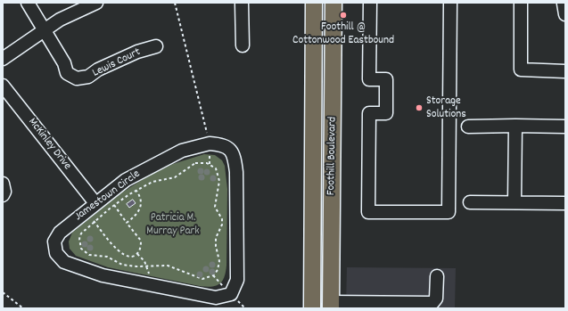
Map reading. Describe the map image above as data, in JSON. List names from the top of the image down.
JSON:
{
  "streets": {
    "main road": ["Foothill Boulevard"],
    "street": ["Lewis Court", "McKinley Drive", "Jamestown Circle"]
  },
  "crossings": [
    ["McKinley Drive", "Jamestown Circle"]
  ],
  "parks": ["Patricia M. Murray Park"],
  "places": ["Foothill @ Cottonwood Eastbound", "Storage Solutions"]
}
